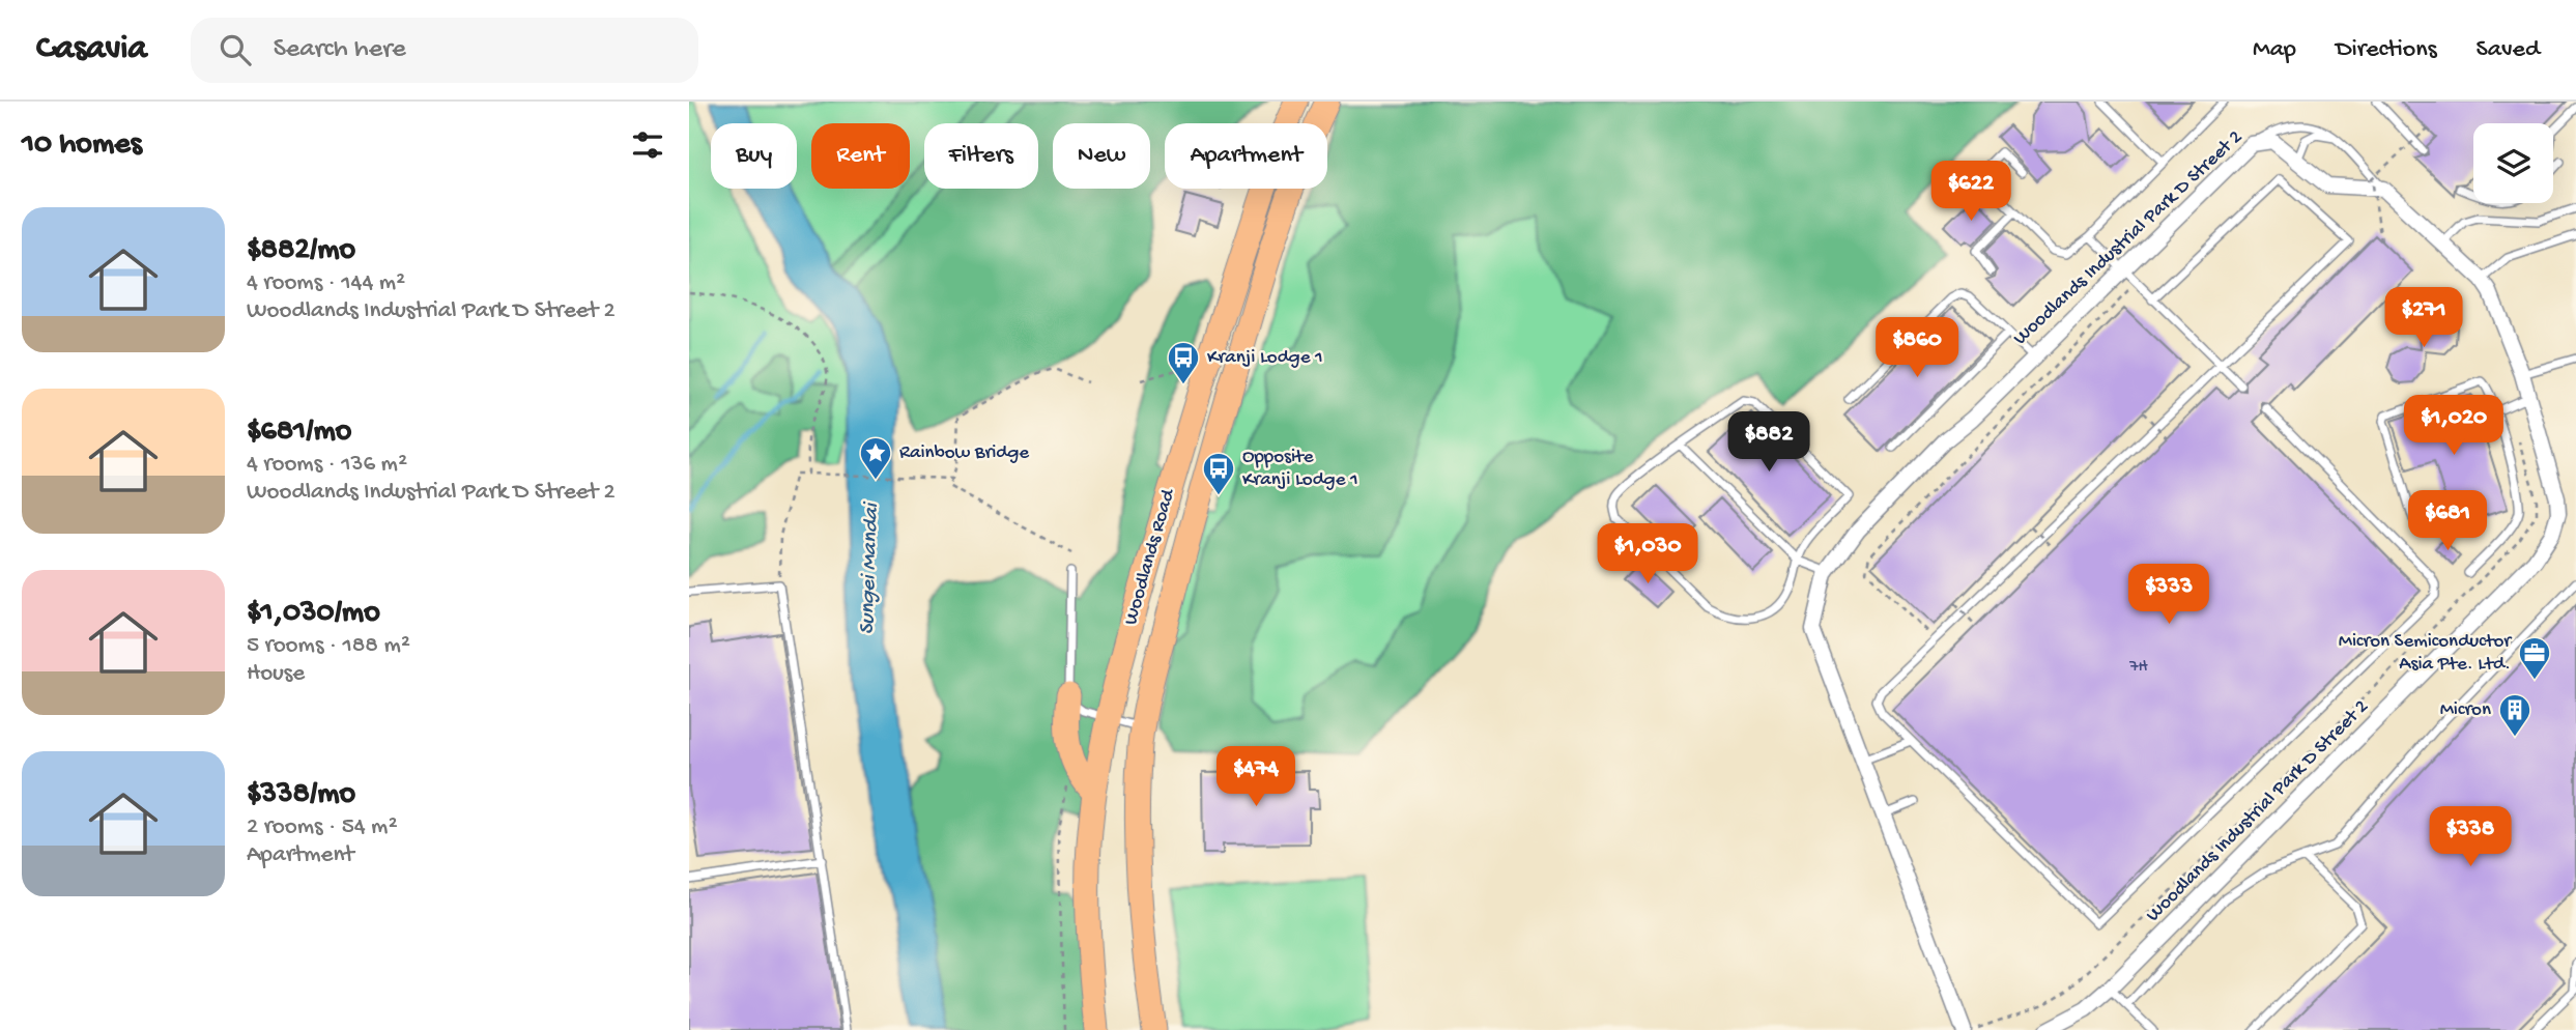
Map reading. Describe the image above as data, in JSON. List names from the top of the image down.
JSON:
{
  "streets": {
    "main road": ["Woodlands Road"],
    "street": ["Woodlands Industrial Park D Street 2"]
  },
  "water": ["Sungei Mandai"],
  "places": {
    "bus stop": ["Kranji Lodge 1", "Opposite Kranji Lodge 1"],
    "place": ["Rainbow Bridge"],
    "office": ["Micron Semiconductor Asia Pte. Ltd."],
    "building": ["Micron"]
  },
  "house_numbers": ["7H"],
  "page": {
    "header": "Casavia",
    "search": "Search here",
    "nav": ["Map", "Directions", "Saved"],
    "heading": "10 homes",
    "chip": [
      "Buy",
      "Rent",
      "Filters",
      "New",
      "Apartment"
    ],
    "price": [
      "$622",
      "$271",
      "$860",
      "$1,020",
      "$882",
      "$681",
      "$1,030",
      "$333",
      "$474",
      "$338"
    ],
    "list": [
      {
        "name": "$882/mo",
        "note": "4 rooms · 144 m² · Woodlands Industrial Park D Street 2"
      },
      {
        "name": "$681/mo",
        "note": "4 rooms · 136 m² · Woodlands Industrial Park D Street 2"
      },
      {
        "name": "$1,030/mo",
        "note": "5 rooms · 188 m² · House"
      },
      {
        "name": "$338/mo",
        "note": "2 rooms · 54 m² · Apartment"
      }
    ]
  }
}
